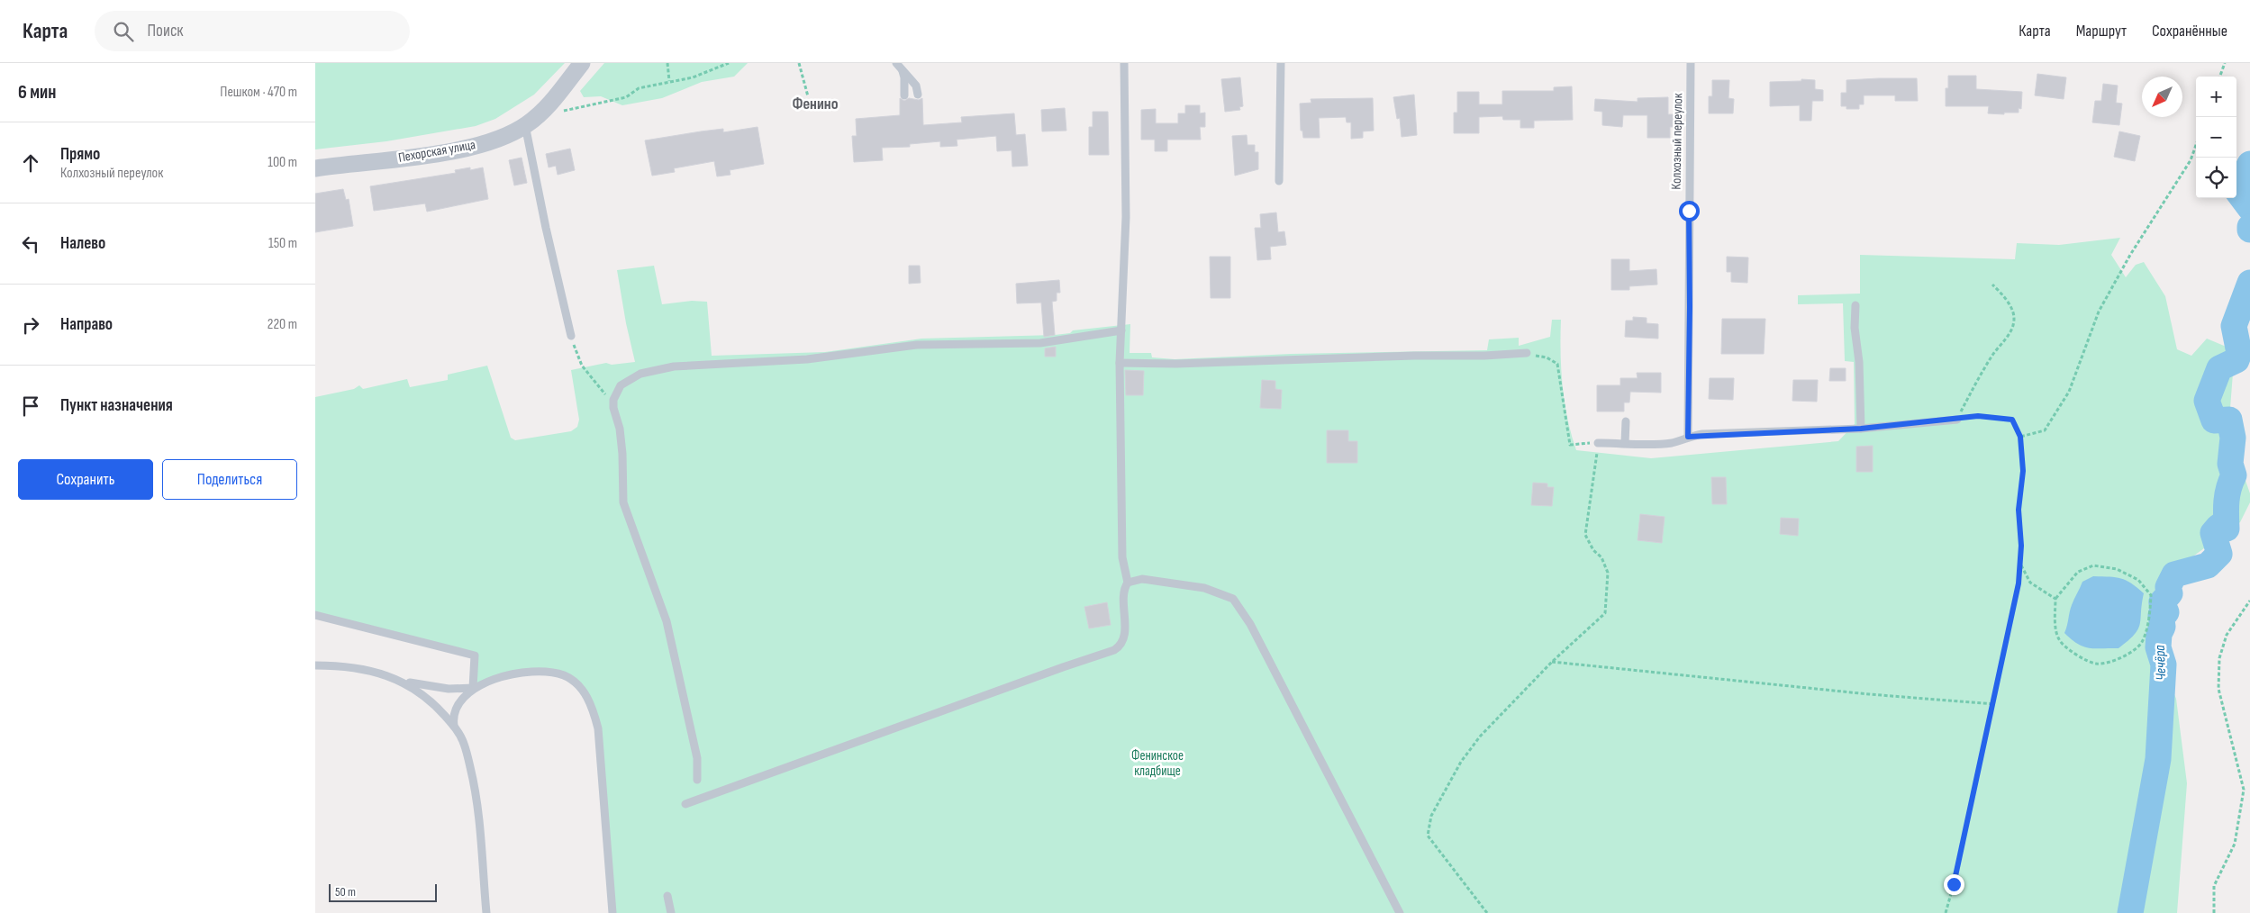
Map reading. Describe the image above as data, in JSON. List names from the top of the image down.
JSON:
{
  "streets": {
    "street": ["Пехорская улица"],
    "lane": ["Колхозный переулок"]
  },
  "districts": ["Фенино"],
  "water": ["Чечёра"],
  "parks": ["Фенинское кладбище"],
  "scale_bar": "50 m",
  "north": "bottom left",
  "page": {
    "header": "Карта",
    "search": "Поиск",
    "nav": ["Карта", "Маршрут", "Сохранённые"],
    "heading": ["6 мин", "Пешком · 470 m"],
    "map_buttons": ["+", "−"],
    "list": [
      ["Прямо", "Колхозный переулок", "100 m"],
      ["Налево", "150 m"],
      ["Направо", "220 m"],
      "Пункт назначения"
    ],
    "buttons": ["Сохранить", "Поделиться"],
    "scale": "50 m"
  }
}
